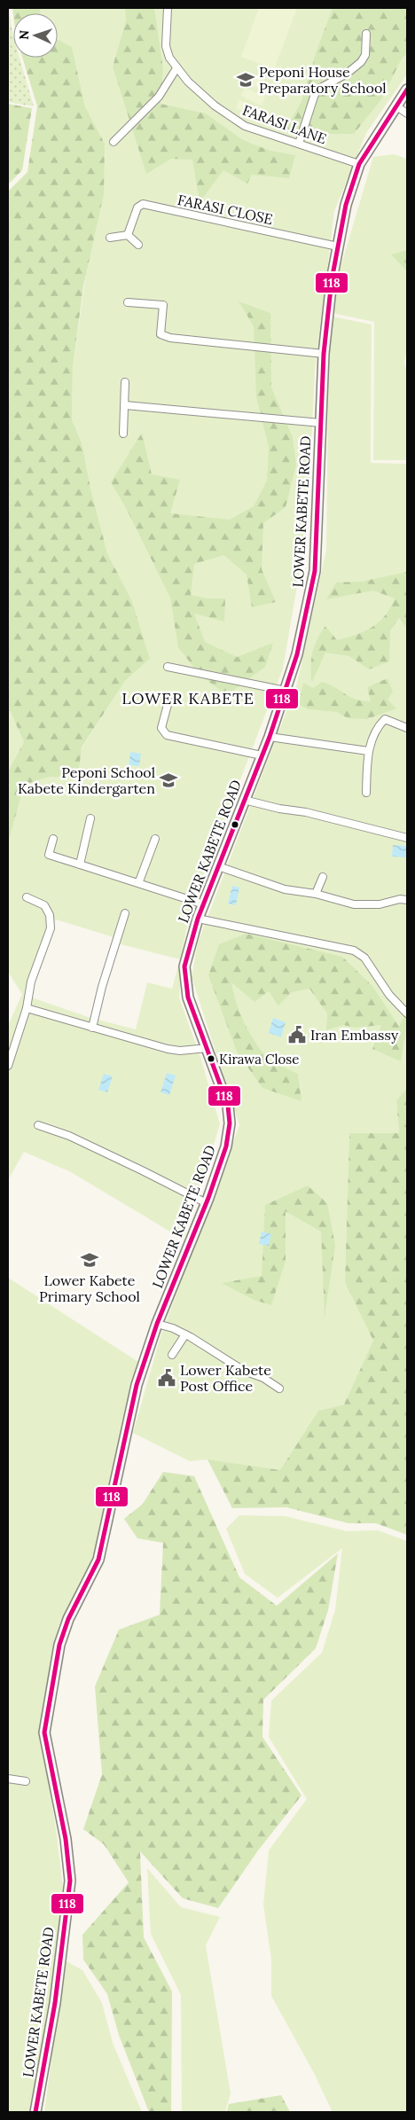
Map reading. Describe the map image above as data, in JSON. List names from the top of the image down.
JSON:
{
  "streets": {
    "main road": ["LOWER KABETE ROAD"],
    "street": ["FARASI LANE", "FARASI CLOSE"]
  },
  "crossings": [
    ["FARASI LANE", "LOWER KABETE ROAD"],
    ["FARASI CLOSE", "LOWER KABETE ROAD"]
  ],
  "districts": ["LOWER KABETE"],
  "places": {
    "school or university": ["Peponi House Preparatory School", "Peponi School Kabete Kindergarten", "Lower Kabete Primary School"],
    "public building": ["Iran Embassy", "Lower Kabete Post Office"],
    "other": ["Kirawa Close"]
  },
  "lines": ["transit line 118"],
  "north": "left"
}
